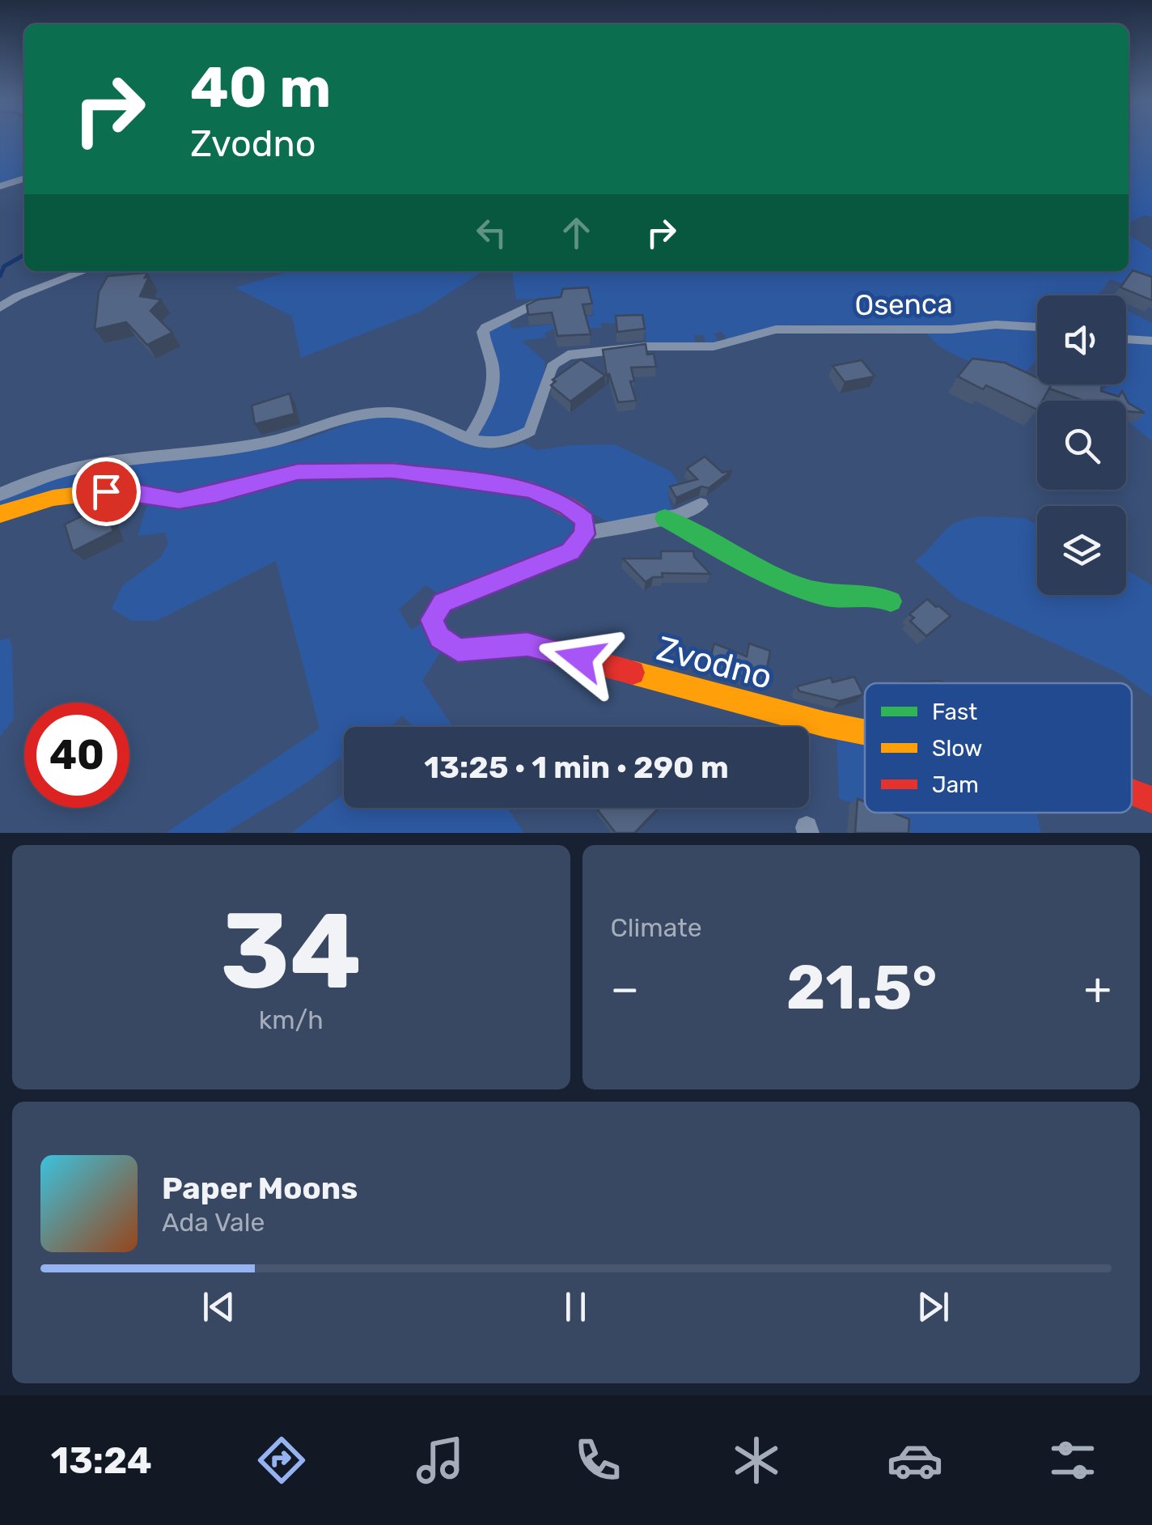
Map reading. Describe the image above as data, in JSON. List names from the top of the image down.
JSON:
{
  "streets": {
    "street": ["Osenca", "Zvodno"]
  },
  "legend": ["Fast", "Slow", "Jam"],
  "page": {
    "turn": ["40 m", "Zvodno"],
    "limit": "40",
    "trip": "13:25 · 1 min · 290 m",
    "tile": [
      ["34", "km/h"],
      "Climate"
    ],
    "heat": ["−", "21.5°", "+"],
    "song": ["Paper Moons", "Ada Vale"],
    "tabs": "13:24"
  }
}
